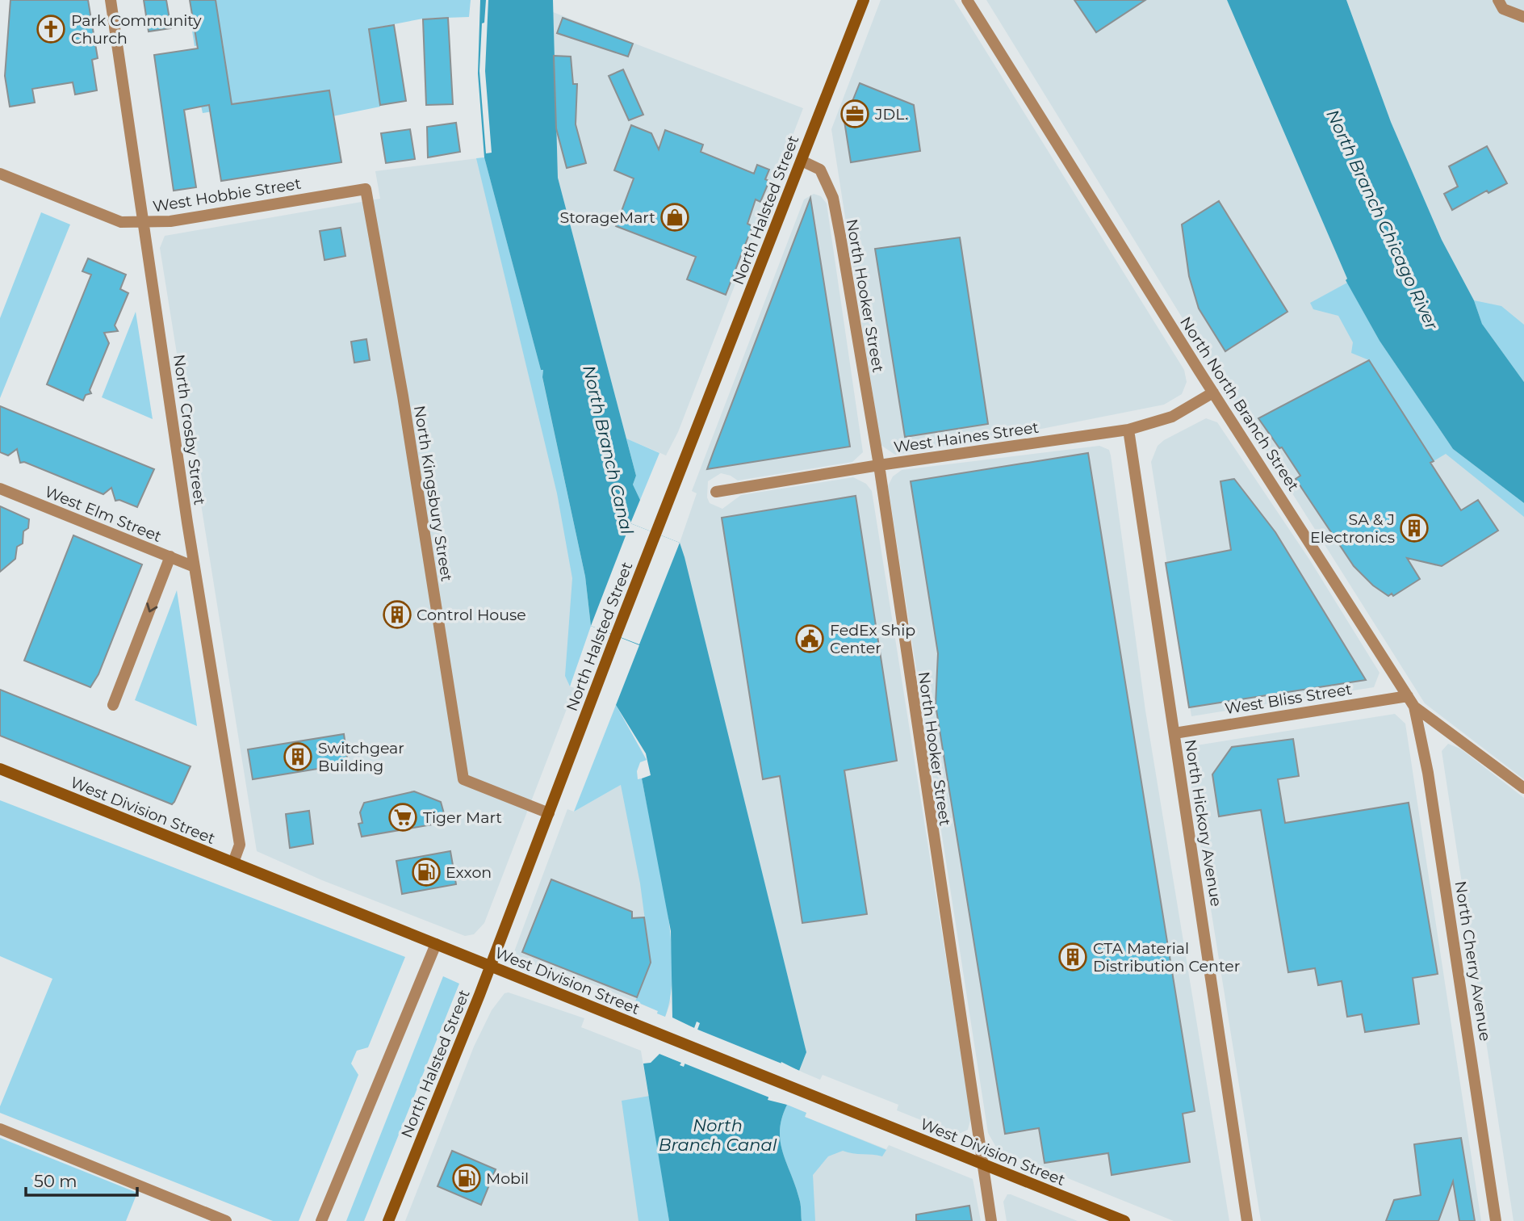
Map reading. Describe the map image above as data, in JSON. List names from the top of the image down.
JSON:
{
  "streets": {
    "main road": ["North Halsted Street", "West Division Street"],
    "street": [
      "West Hobbie Street",
      "North Hooker Street",
      "North North Branch Street",
      "North Crosby Street",
      "West Haines Street",
      "North Kingsbury Street",
      "West Elm Street",
      "West Bliss Street",
      "North Hickory Avenue",
      "North Cherry Avenue"
    ]
  },
  "crossings": [
    ["West Hobbie Street", "North Crosby Street"],
    ["West Hobbie Street", "North Kingsbury Street"],
    ["North Halsted Street", "North Hooker Street"],
    ["North Halsted Street", "North Kingsbury Street"],
    ["North Halsted Street", "West Division Street"],
    ["North Hooker Street", "West Haines Street"],
    ["North Hooker Street", "West Division Street"],
    ["North North Branch Street", "West Haines Street"],
    ["North North Branch Street", "West Bliss Street"],
    ["North North Branch Street", "North Cherry Avenue"],
    ["North Crosby Street", "West Elm Street"],
    ["North Crosby Street", "West Division Street"],
    ["West Haines Street", "North Hickory Avenue"],
    ["West Bliss Street", "North Hickory Avenue"]
  ],
  "water": ["North Branch Chicago River", "North Branch Canal"],
  "places": {
    "church": ["Park Community Church"],
    "office": ["JDL."],
    "shop": ["StorageMart"],
    "building": [
      "SA & J Electronics",
      "Control House",
      "Switchgear Building",
      "CTA Material Distribution Center"
    ],
    "public building": ["FedEx Ship Center"],
    "supermarket": ["Tiger Mart"],
    "fuel station": ["Exxon", "Mobil"]
  },
  "scale_bar": "50 m"
}
